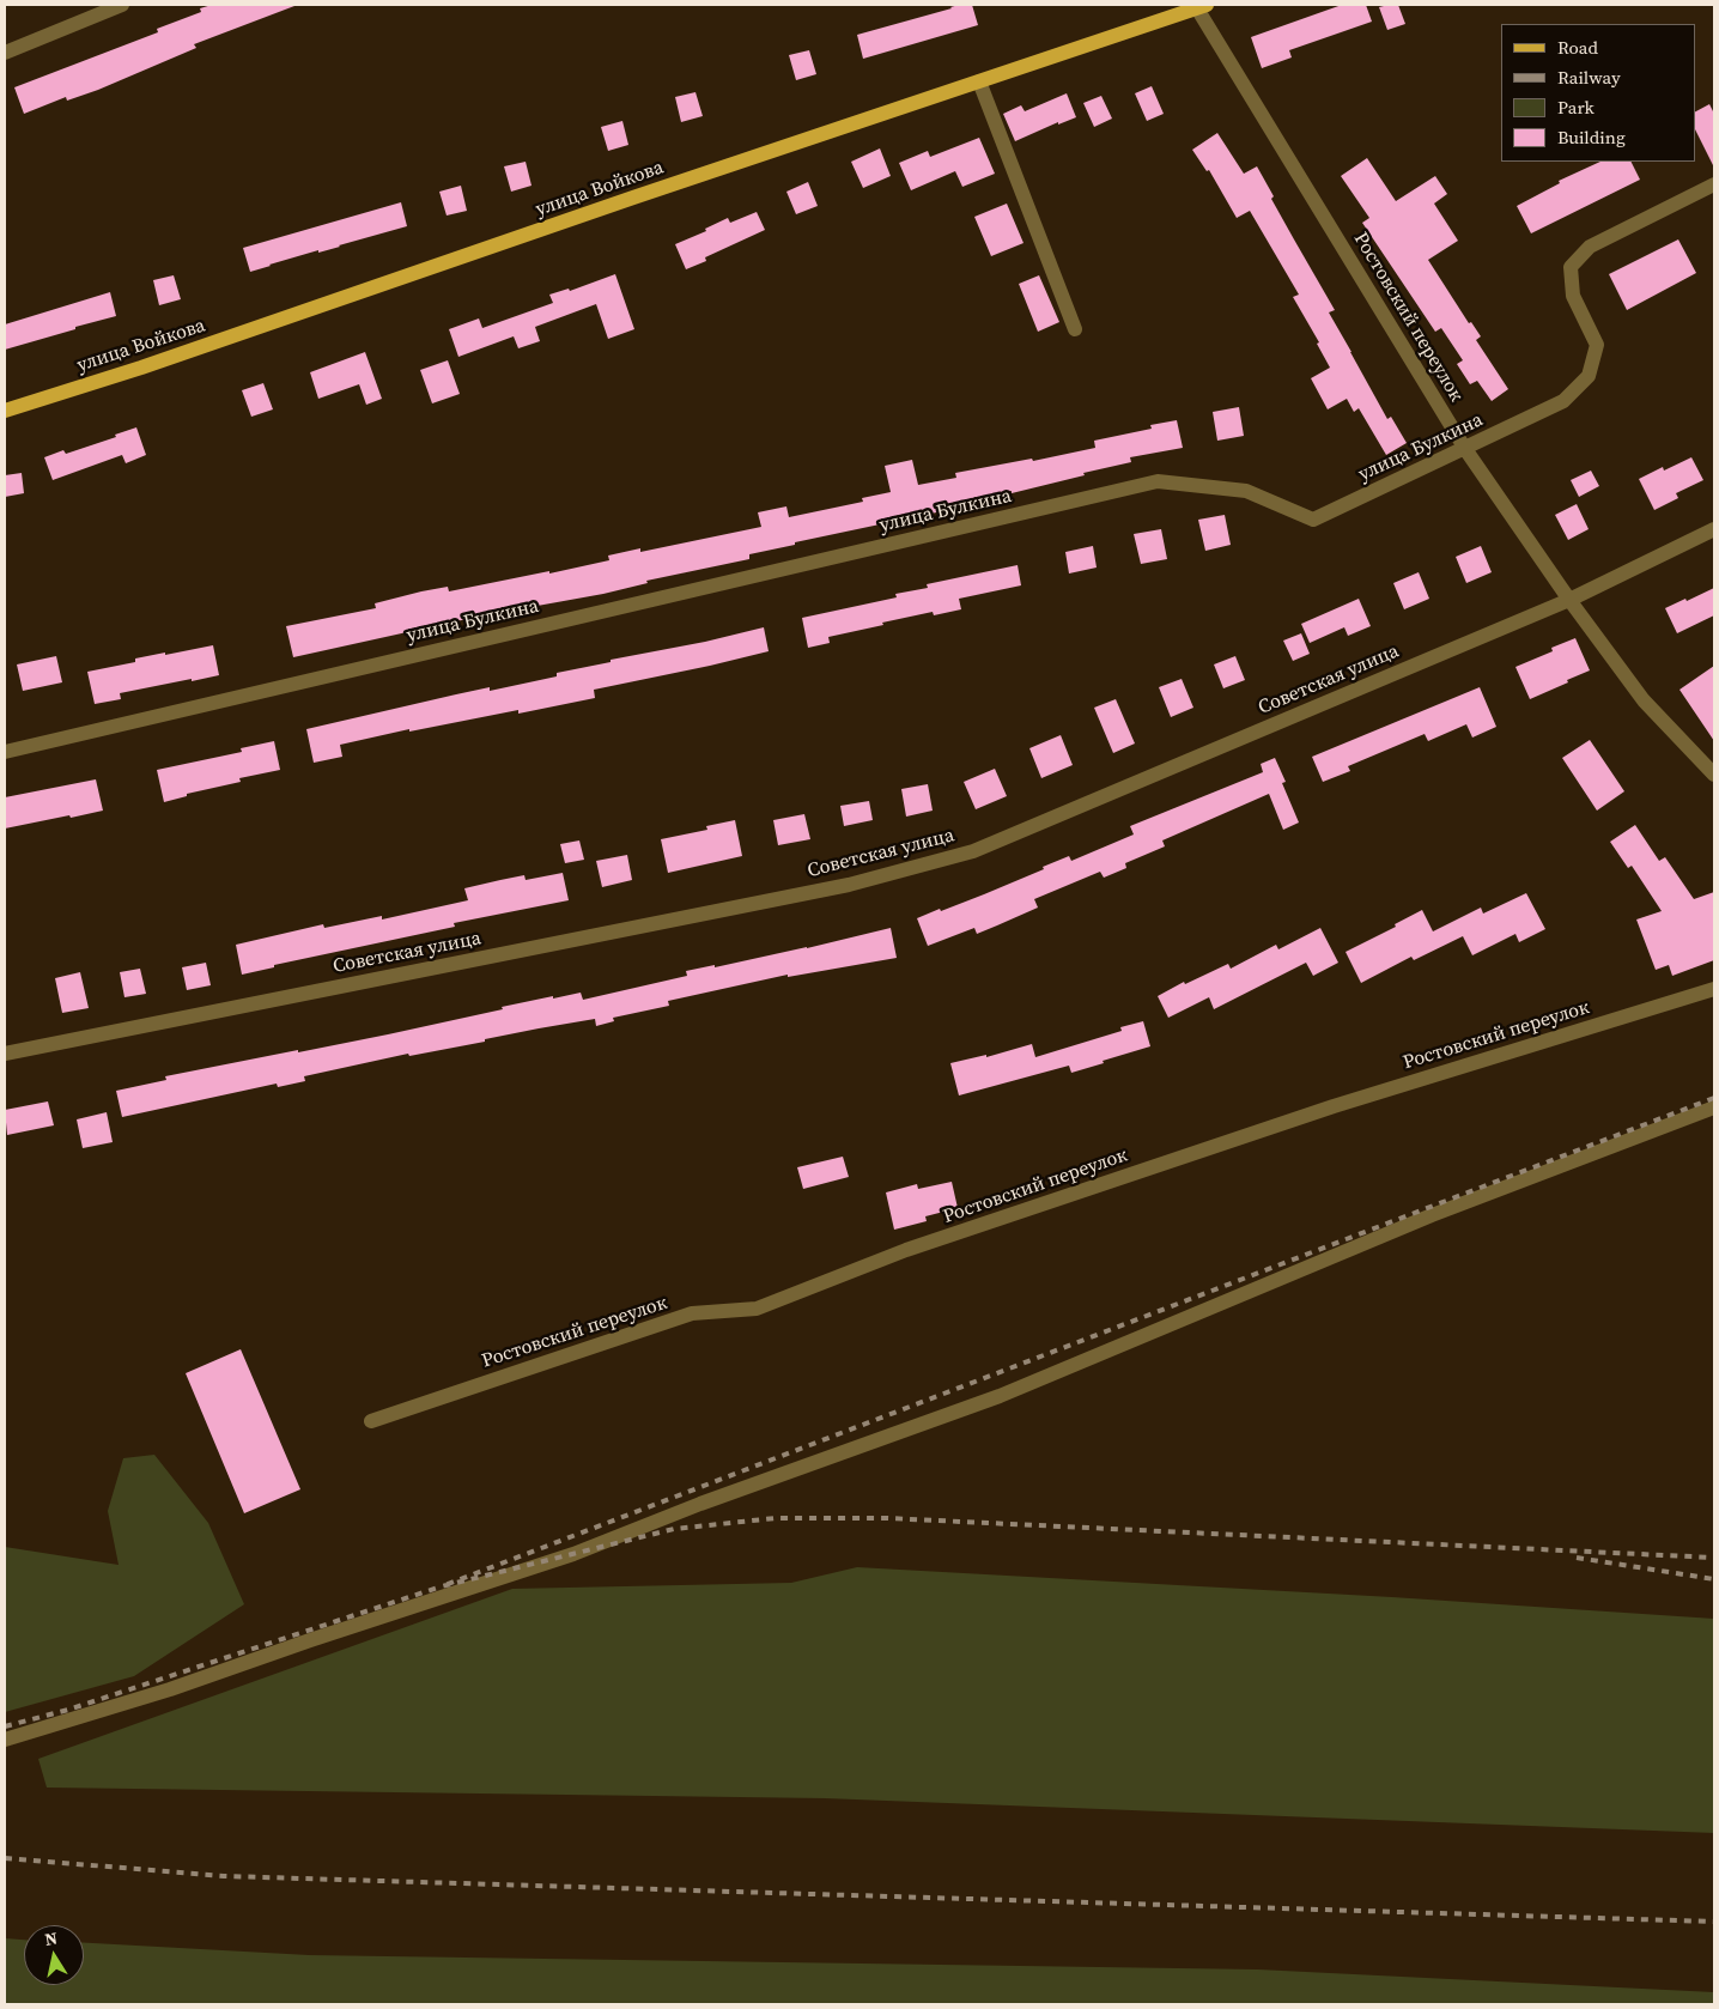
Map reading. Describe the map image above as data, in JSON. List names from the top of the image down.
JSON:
{
  "streets": {
    "main road": ["улица Войкова"],
    "street": ["Ростовский переулок", "улица Булкина", "Советская улица"]
  },
  "crossings": [
    ["улица Войкова", "Ростовский переулок"],
    ["Ростовский переулок", "улица Булкина"],
    ["Ростовский переулок", "Советская улица"]
  ],
  "legend": [
    "Road",
    "Railway",
    "Park",
    "Building"
  ],
  "north": "top"
}
